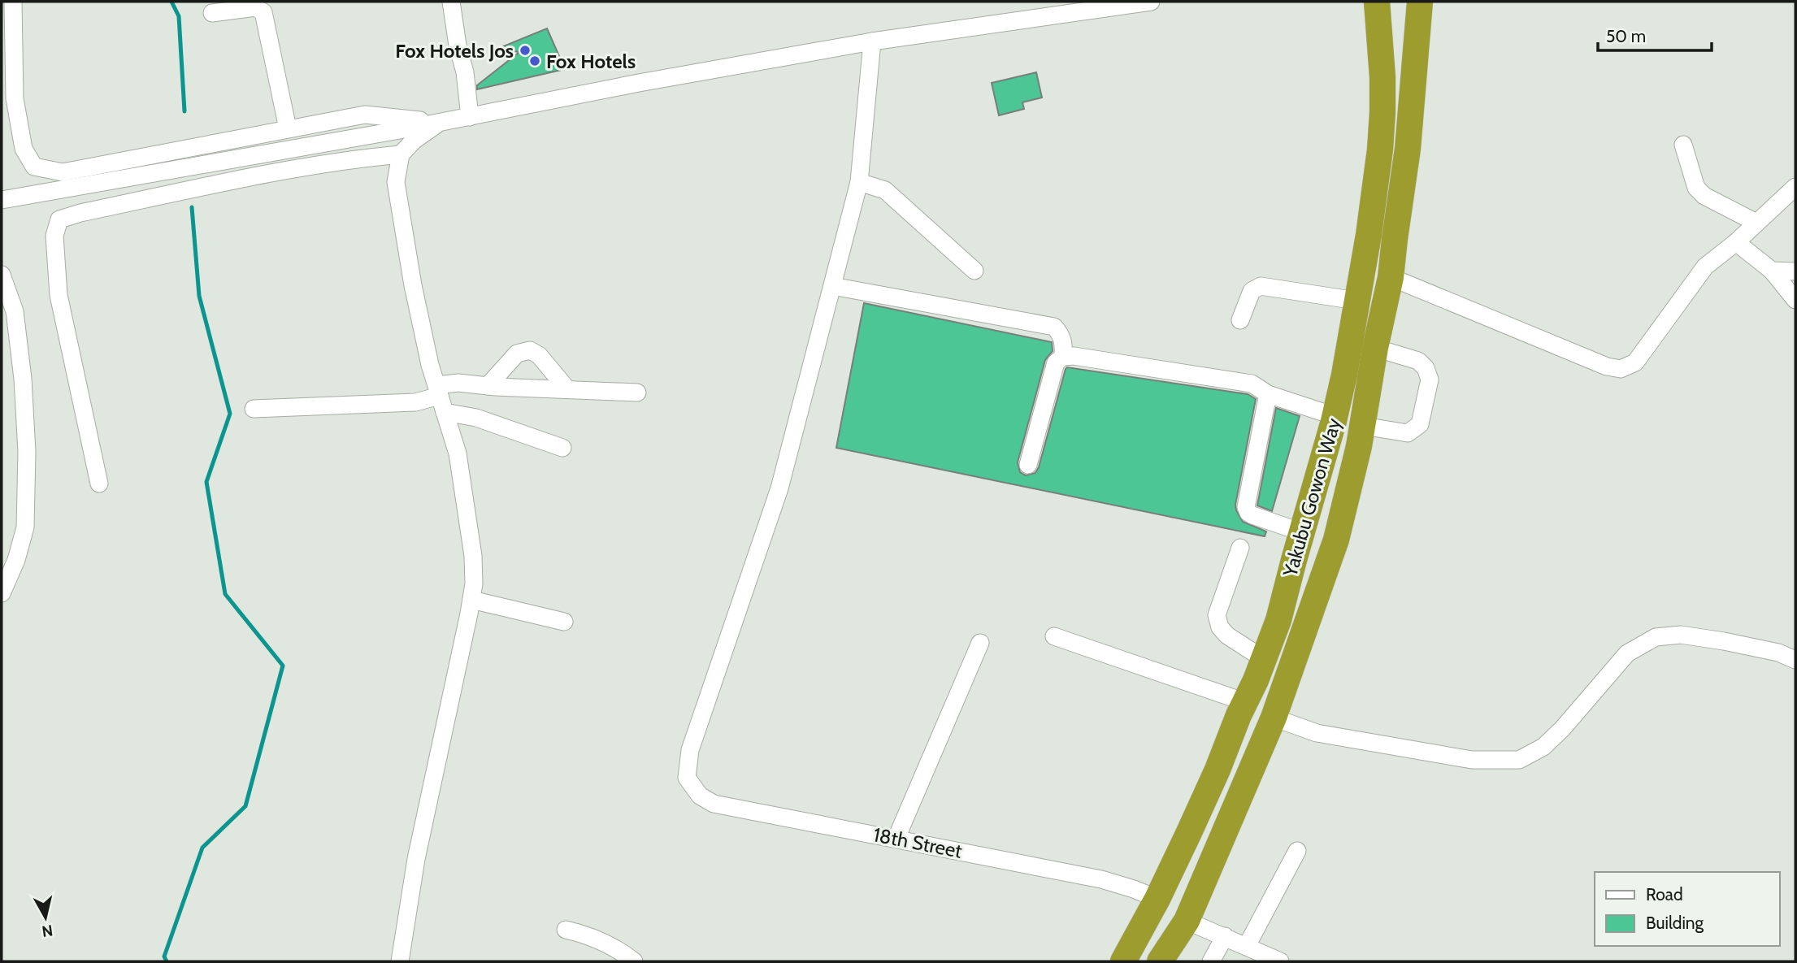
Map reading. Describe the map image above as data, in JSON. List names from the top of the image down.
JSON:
{
  "streets": {
    "highway": ["Yakubu Gowon Way"],
    "street": ["18th Street"]
  },
  "crossings": [
    ["Yakubu Gowon Way", "18th Street"]
  ],
  "places": ["Fox Hotels Jos", "Fox Hotels"],
  "legend": ["Road", "Building"],
  "scale_bar": "50 m",
  "north": "bottom"
}
